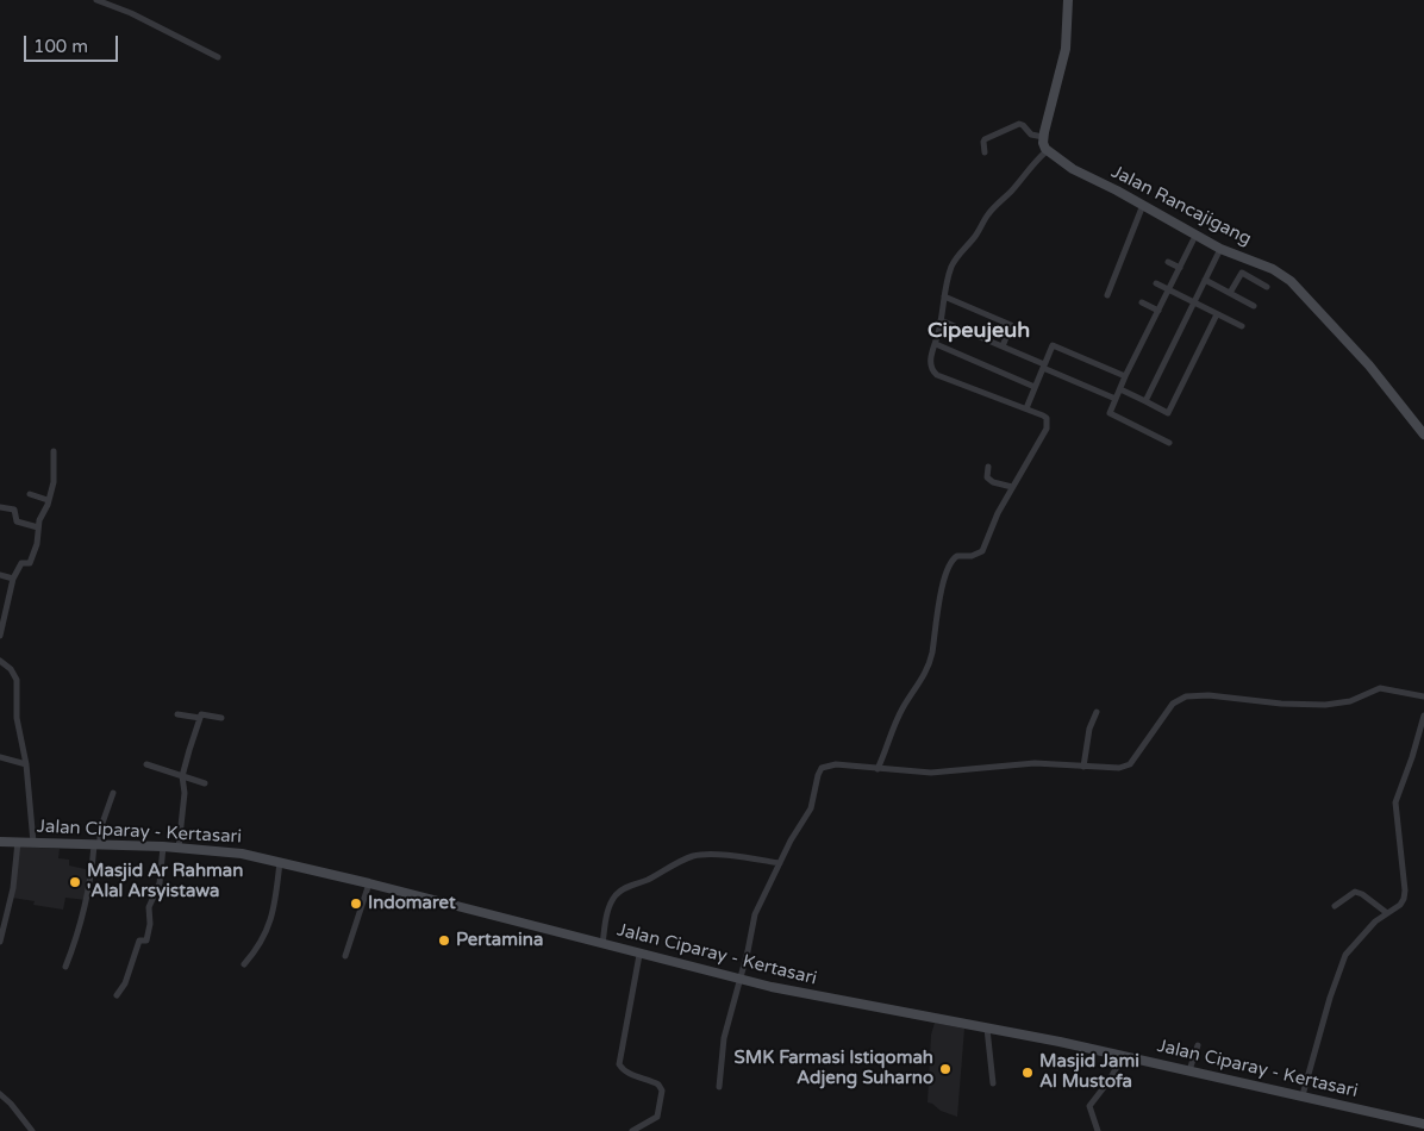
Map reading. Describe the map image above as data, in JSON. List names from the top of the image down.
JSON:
{
  "streets": {
    "main road": ["Jalan Rancajigang", "Jalan Ciparay - Kertasari"]
  },
  "districts": ["Cipeujeuh"],
  "places": [
    "Masjid Ar Rahman 'Alal Arsyistawa",
    "Indomaret",
    "Pertamina",
    "SMK Farmasi Istiqomah Adjeng Suharno",
    "Masjid Jami Al Mustofa"
  ],
  "scale_bar": "100 m"
}
